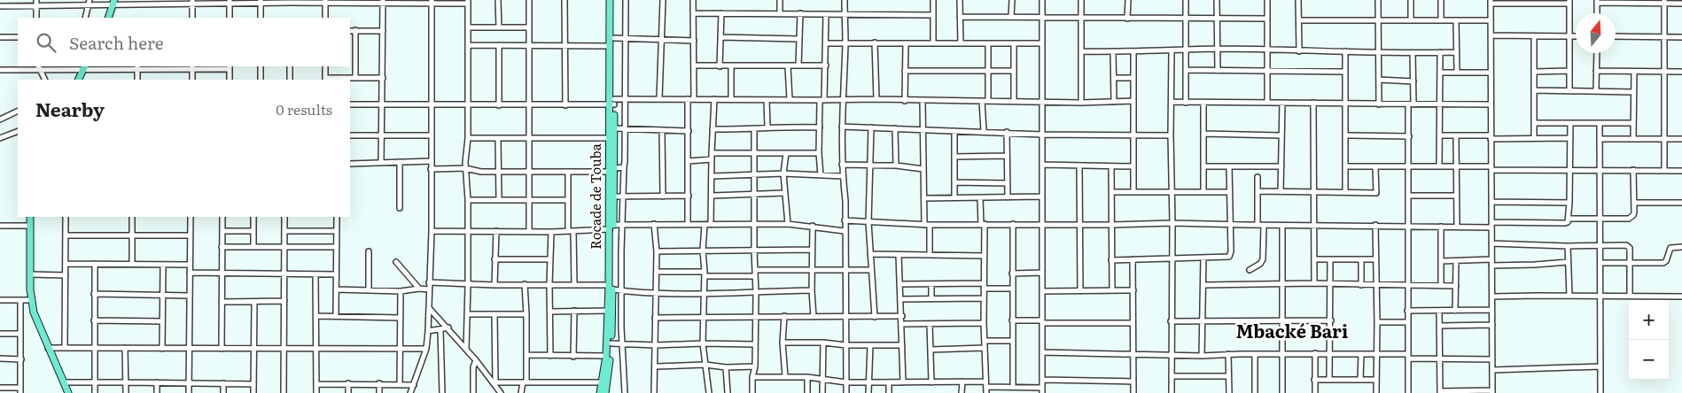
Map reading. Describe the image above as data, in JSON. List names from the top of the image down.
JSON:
{
  "streets": {
    "main road": ["Rocade de Touba"]
  },
  "districts": ["Mbacké Bari"],
  "north": "top",
  "page": {
    "search": "Search here",
    "heading": ["Nearby", "0 results"],
    "map_buttons": ["+", "−"]
  }
}
